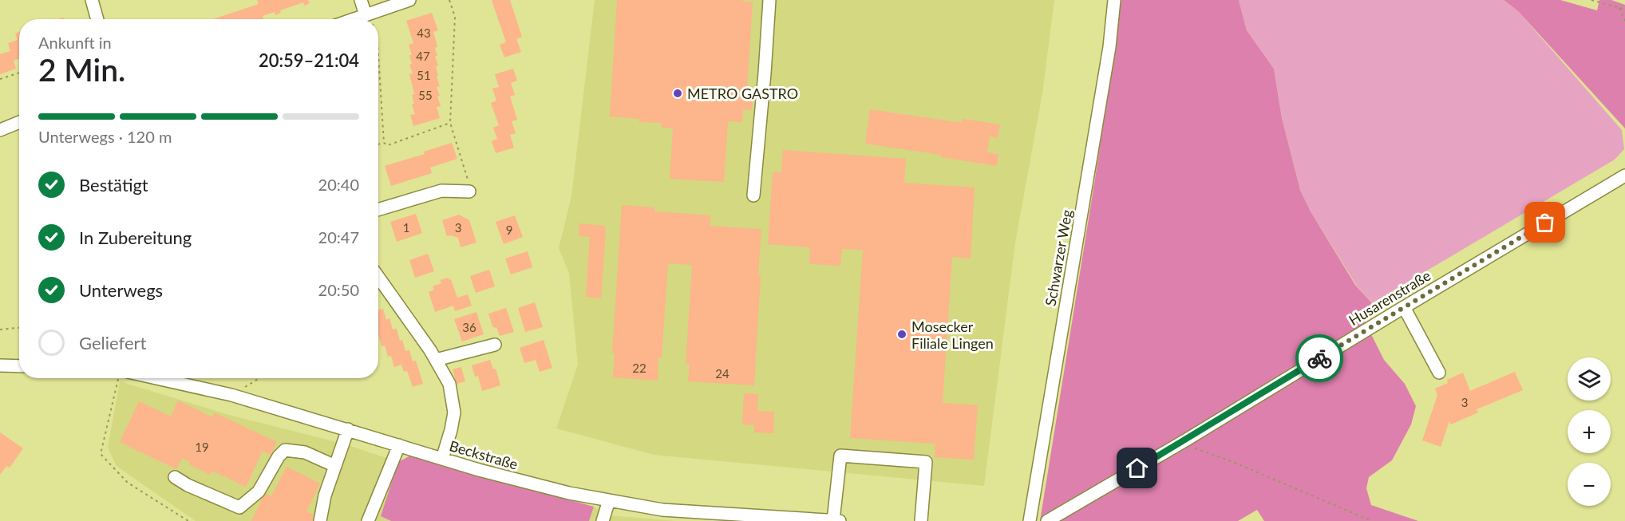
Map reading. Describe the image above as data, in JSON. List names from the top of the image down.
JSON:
{
  "streets": {
    "street": ["Schwarzer Weg", "Husarenstraße", "Beckstraße"]
  },
  "places": ["METRO GASTRO", "Mosecker Filiale Lingen"],
  "house_numbers": [
    "43",
    "47",
    "51",
    "55",
    "1",
    "3",
    "9",
    "36",
    "22",
    "24",
    "3",
    "19"
  ],
  "page": {
    "heading": ["2 Min.", "Ankunft in", "20:59–21:04"],
    "bar": "Unterwegs · 120 m",
    "list": [
      ["Bestätigt", "20:40"],
      ["In Zubereitung", "20:47"],
      ["Unterwegs", "20:50"],
      "Geliefert"
    ],
    "map_buttons": ["+", "−"]
  }
}
